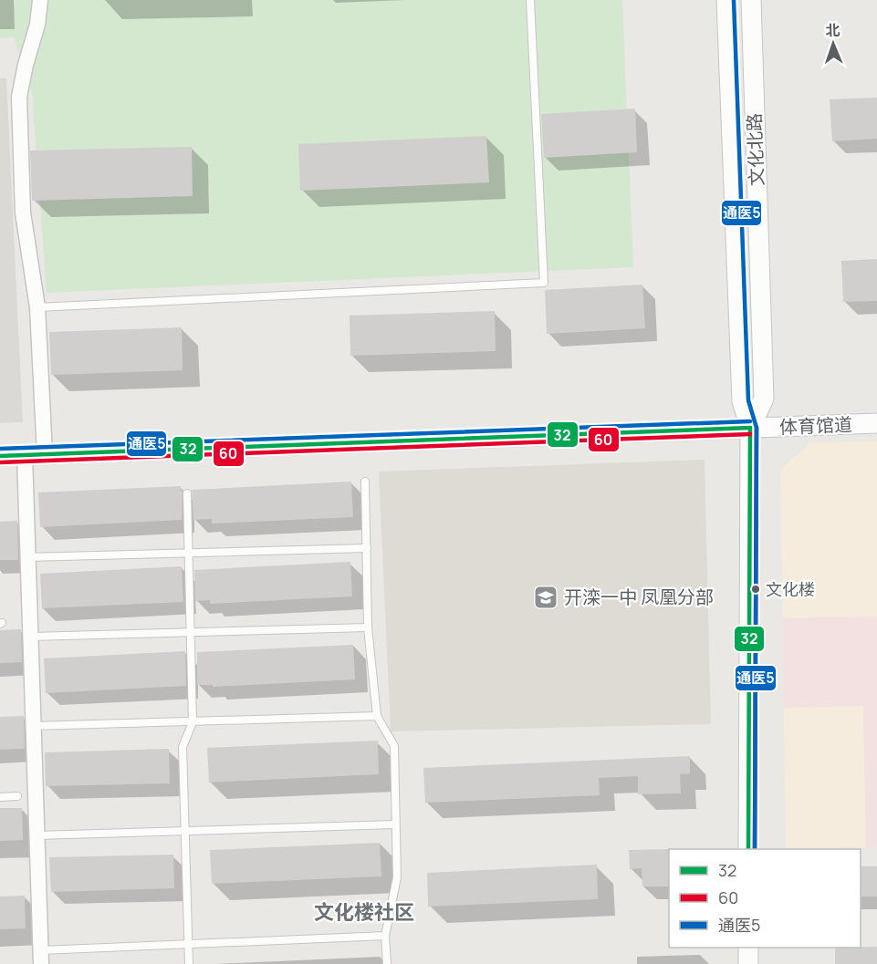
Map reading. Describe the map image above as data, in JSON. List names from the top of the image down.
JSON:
{
  "streets": {
    "street": ["文化北路", "体育馆道"]
  },
  "crossings": [
    ["文化北路", "体育馆道"]
  ],
  "districts": ["文化楼社区"],
  "places": {
    "other": ["文化楼"],
    "school or university": ["开滦一中 凤凰分部"]
  },
  "lines": ["transit line 通医5", "transit line 32", "transit line 60"],
  "legend": ["32", "60", "通医5"],
  "north": "top"
}
